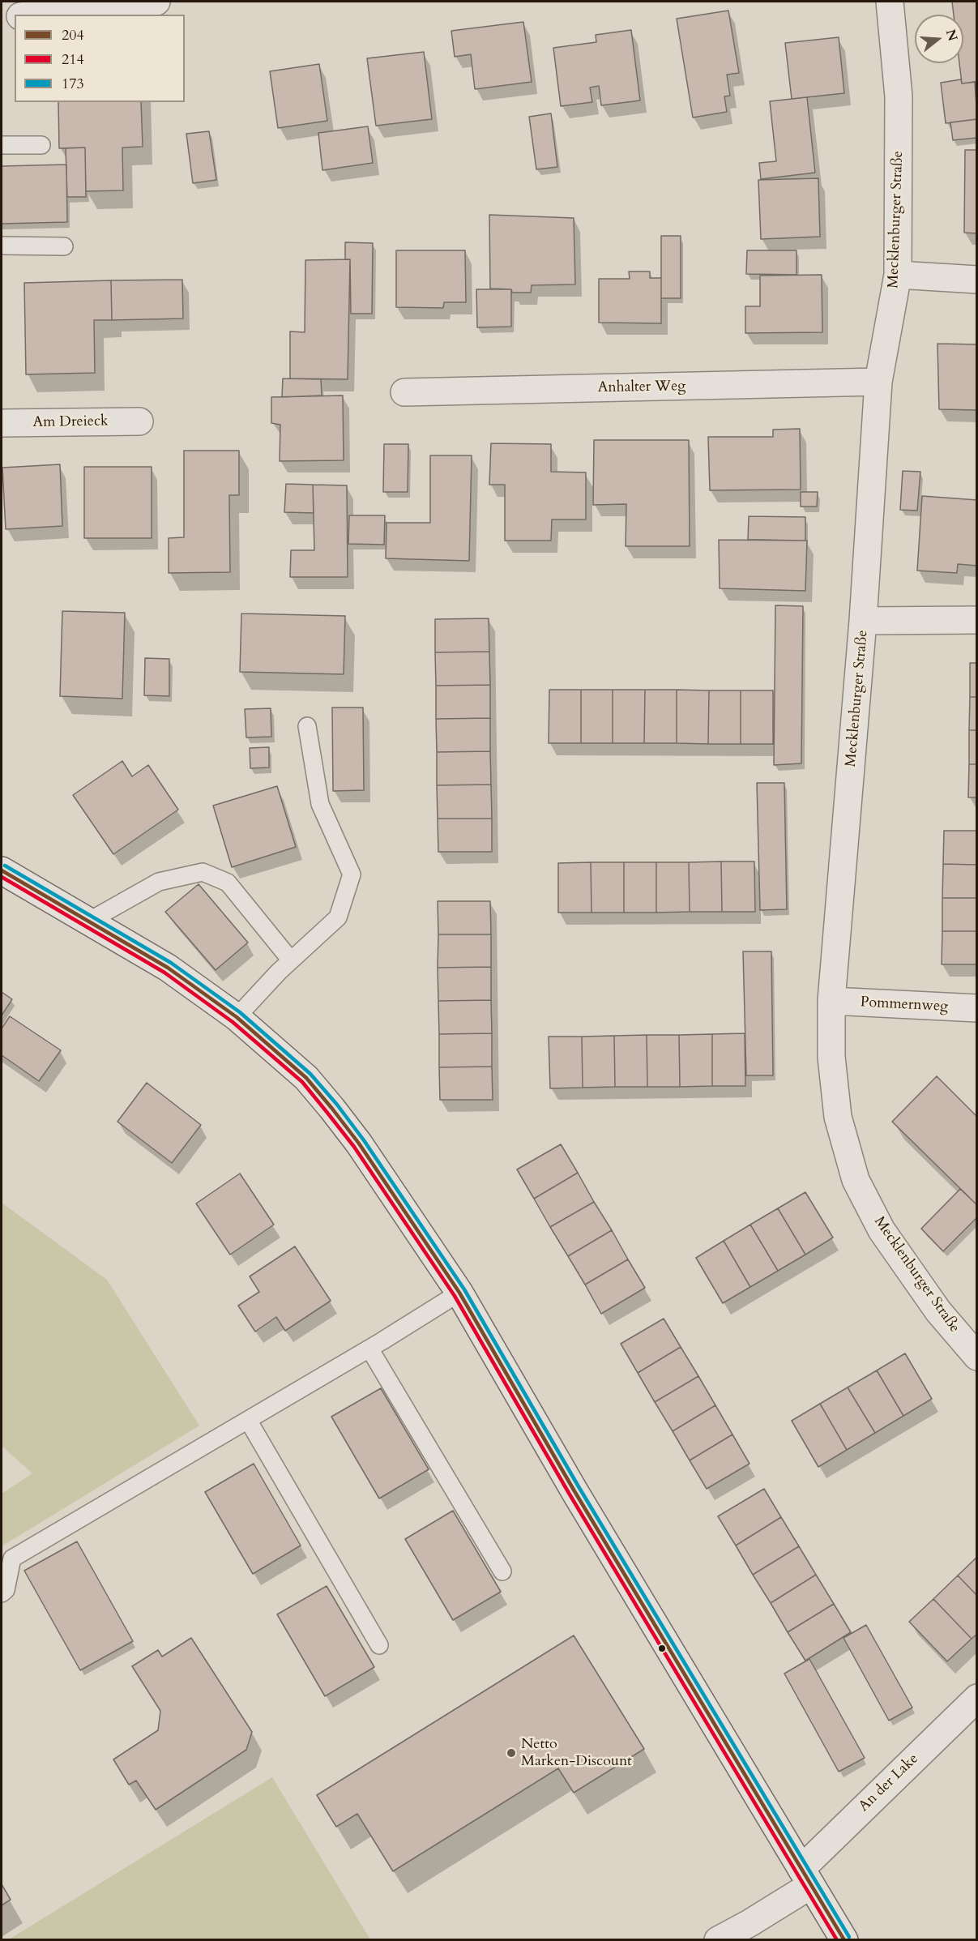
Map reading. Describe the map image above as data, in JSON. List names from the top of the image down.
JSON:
{
  "streets": {
    "street": [
      "Mecklenburger Straße",
      "Anhalter Weg",
      "Am Dreieck",
      "Pommernweg",
      "An der Lake"
    ]
  },
  "crossings": [
    ["Mecklenburger Straße", "Anhalter Weg"],
    ["Mecklenburger Straße", "Pommernweg"]
  ],
  "places": ["Netto Marken-Discount"],
  "lines": ["transit line 173", "transit line 204", "transit line 214"],
  "legend": ["204", "214", "173"],
  "north": "right"
}
